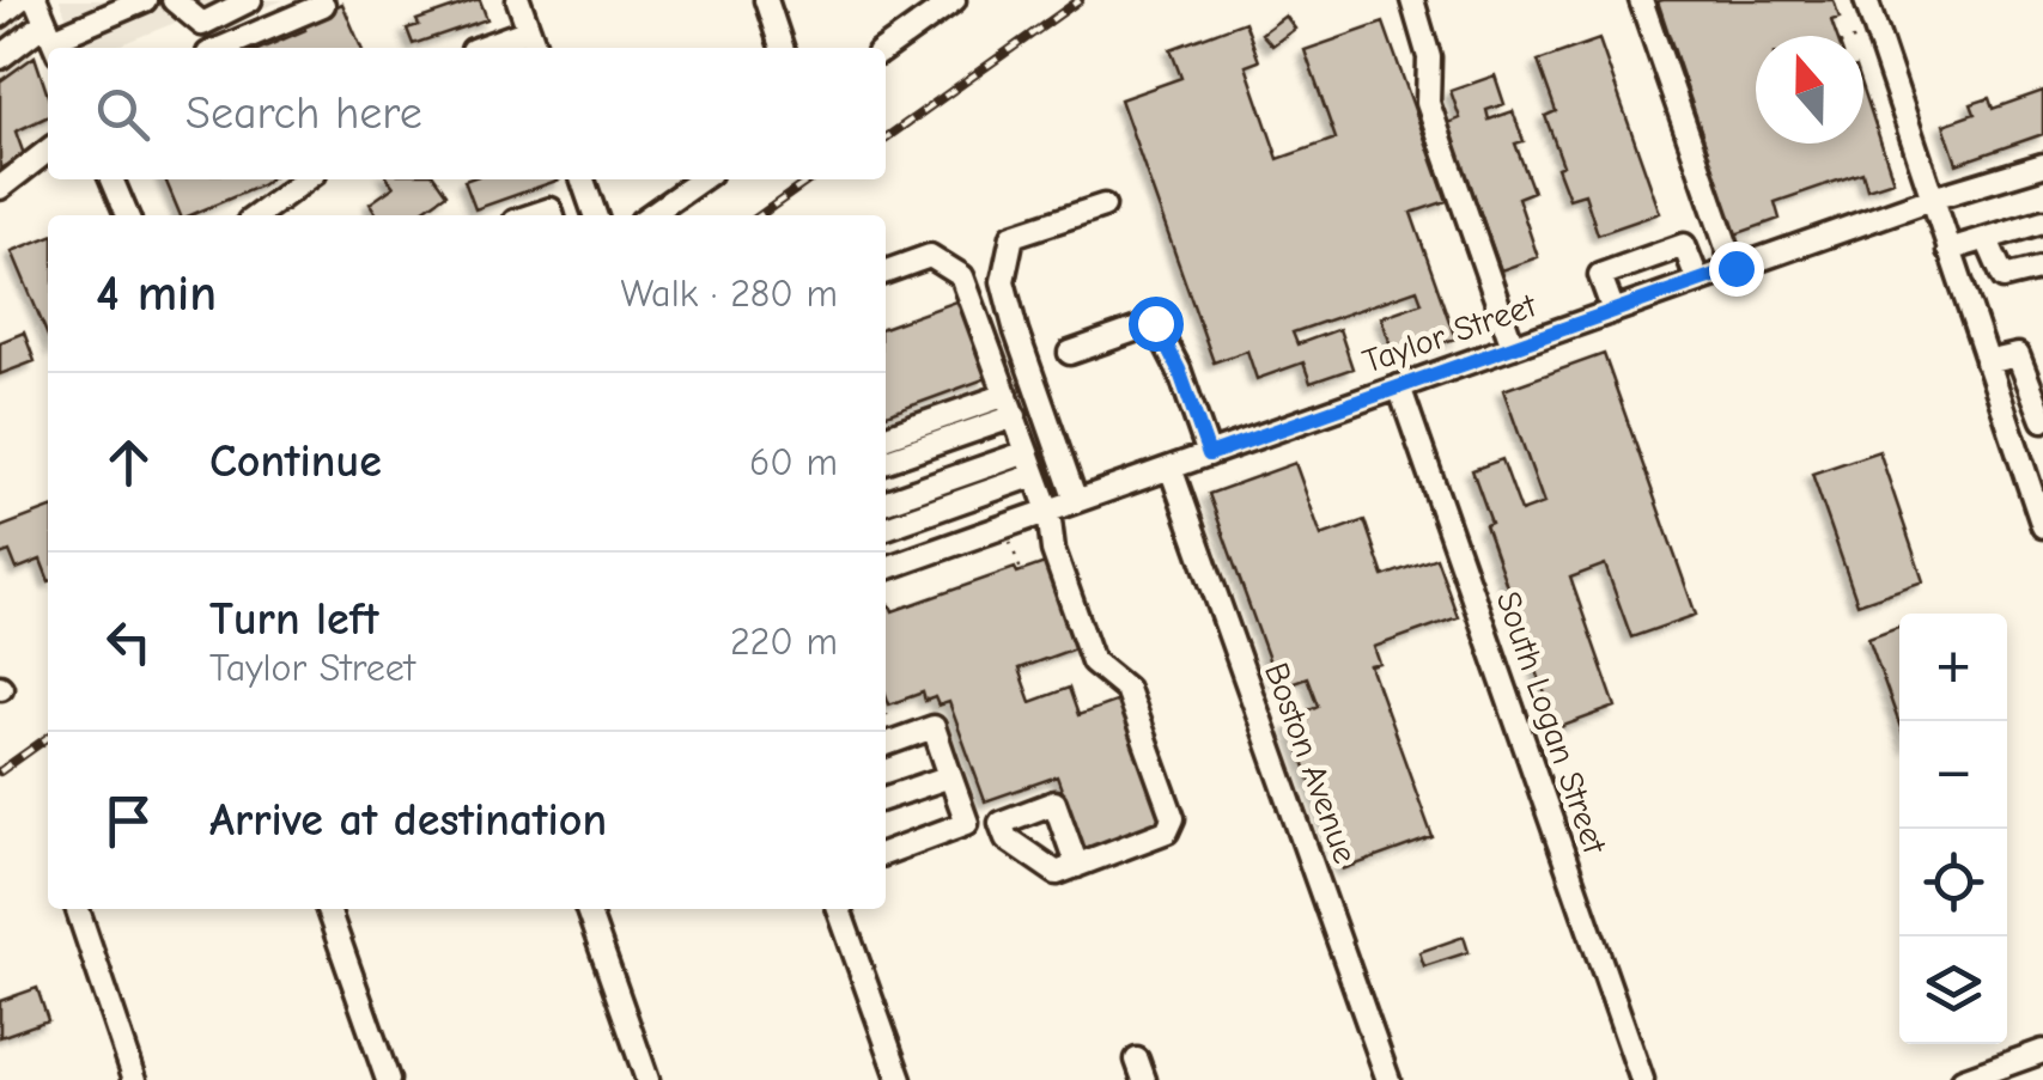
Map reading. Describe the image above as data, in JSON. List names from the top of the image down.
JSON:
{
  "streets": {
    "street": ["Taylor Street", "South Logan Street", "Boston Avenue"]
  },
  "crossings": [
    ["Taylor Street", "South Logan Street"],
    ["Taylor Street", "Boston Avenue"]
  ],
  "north": "top",
  "page": {
    "search": "Search here",
    "heading": ["4 min", "Walk · 280 m"],
    "list": [
      ["Continue", "60 m"],
      ["Turn left", "Taylor Street", "220 m"],
      "Arrive at destination"
    ],
    "map_buttons": ["+", "−"]
  }
}
